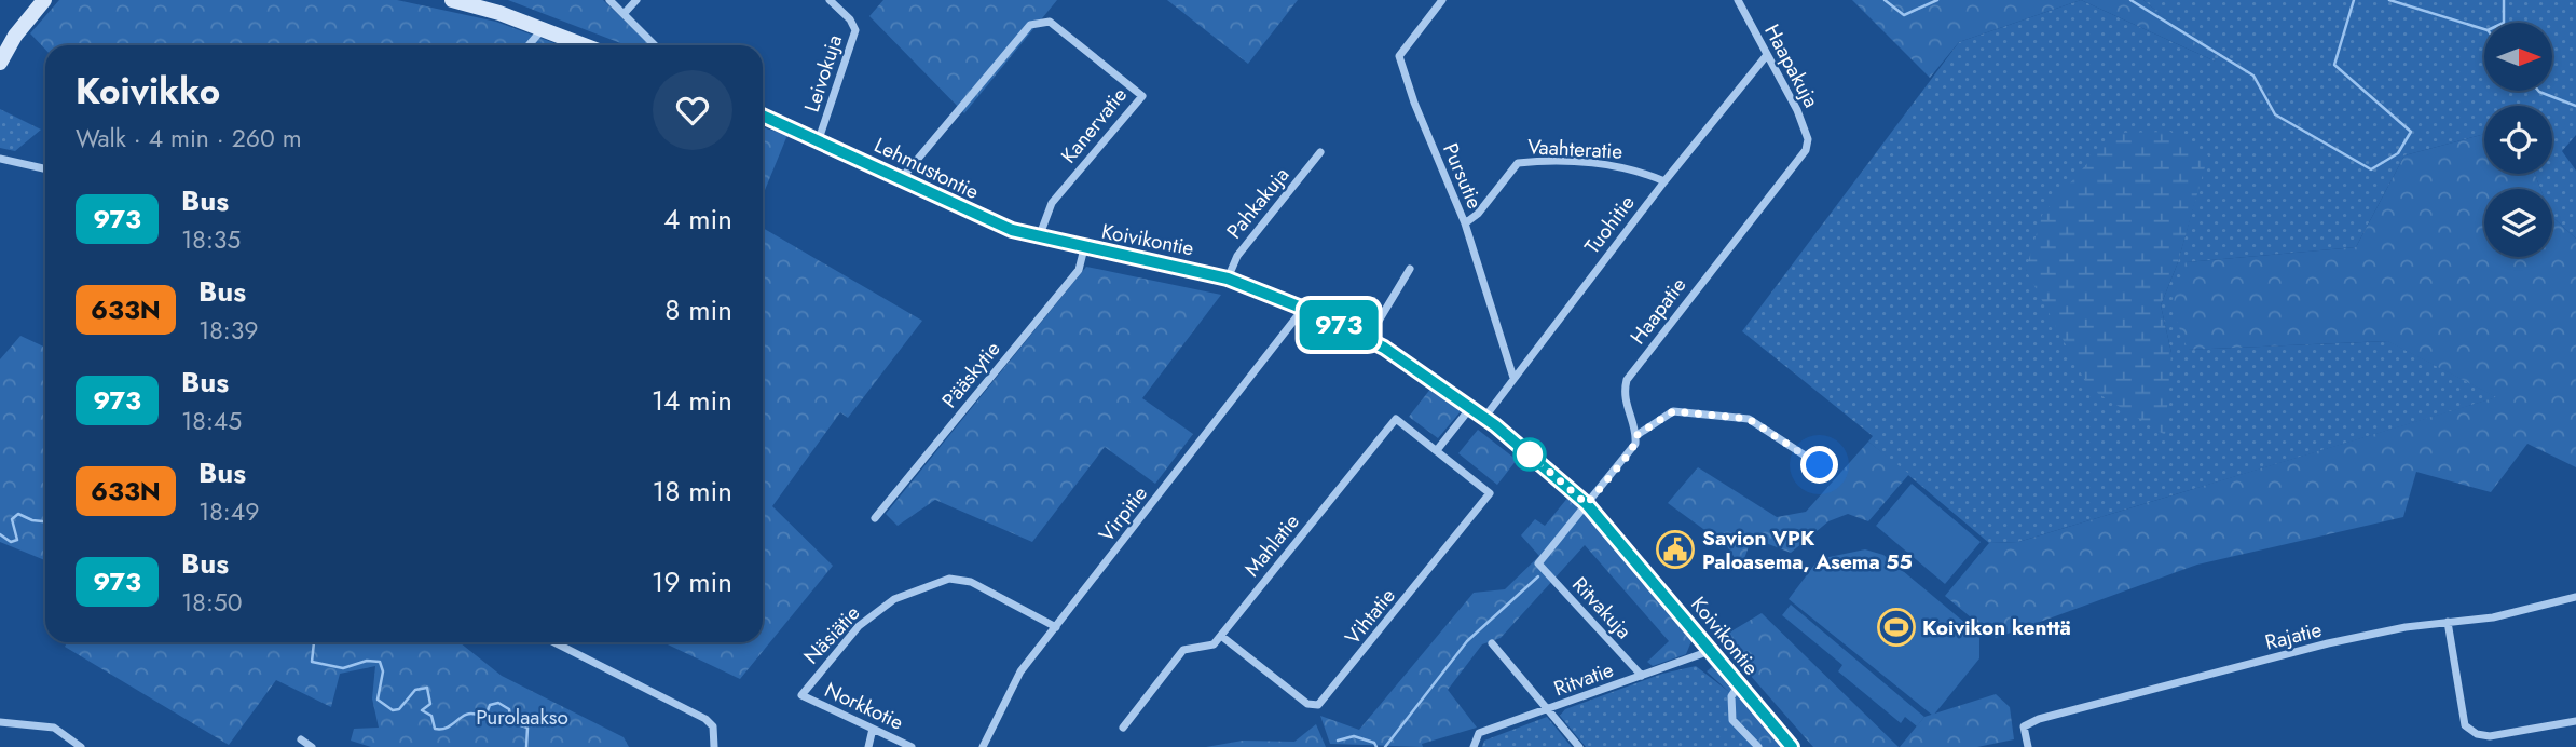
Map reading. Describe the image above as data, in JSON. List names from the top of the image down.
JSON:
{
  "streets": {
    "main road": ["Lehmustontie", "Koivikontie"],
    "street": [
      "Haapakuja",
      "Leivokuja",
      "Kanervatie",
      "Vaahteratie",
      "Pursutie",
      "Pahkakuja",
      "Tuohitie",
      "Haapatie",
      "Pääskytie",
      "Virpitie",
      "Mahlatie",
      "Ritvakuja",
      "Vihtatie",
      "Näsiätie",
      "Rajatie",
      "Ritvatie",
      "Norkkotie"
    ]
  },
  "crossings": [
    ["Haapakuja", "Tuohitie"],
    ["Haapakuja", "Haapatie"],
    ["Leivokuja", "Lehmustontie"],
    ["Kanervatie", "Lehmustontie"],
    ["Vaahteratie", "Pursutie"],
    ["Vaahteratie", "Tuohitie"],
    ["Lehmustontie", "Koivikontie"],
    ["Lehmustontie", "Pääskytie"],
    ["Pursutie", "Tuohitie"],
    ["Pahkakuja", "Koivikontie"],
    ["Tuohitie", "Koivikontie"],
    ["Koivikontie", "Pääskytie"],
    ["Koivikontie", "Virpitie"],
    ["Koivikontie", "Ritvakuja"],
    ["Koivikontie", "Ritvatie"],
    ["Virpitie", "Näsiätie"],
    ["Mahlatie", "Vihtatie"],
    ["Ritvakuja", "Ritvatie"],
    ["Näsiätie", "Norkkotie"]
  ],
  "parks": ["Purolaakso"],
  "places": {
    "public building": ["Savion VPK Paloasema, Asema 55"],
    "sports": ["Koivikon kenttä"]
  },
  "lines": ["bus line 973"],
  "north": "right",
  "page": {
    "on_map": "973",
    "heading": ["Koivikko", "Walk · 4 min · 260 m"],
    "list": [
      {
        "mark": "973",
        "name": "Bus",
        "note": "18:35",
        "value": "4 min"
      },
      {
        "mark": "633N",
        "name": "Bus",
        "note": "18:39",
        "value": "8 min"
      },
      {
        "mark": "973",
        "name": "Bus",
        "note": "18:45",
        "value": "14 min"
      },
      {
        "mark": "633N",
        "name": "Bus",
        "note": "18:49",
        "value": "18 min"
      },
      {
        "mark": "973",
        "name": "Bus",
        "note": "18:50",
        "value": "19 min"
      }
    ]
  }
}
